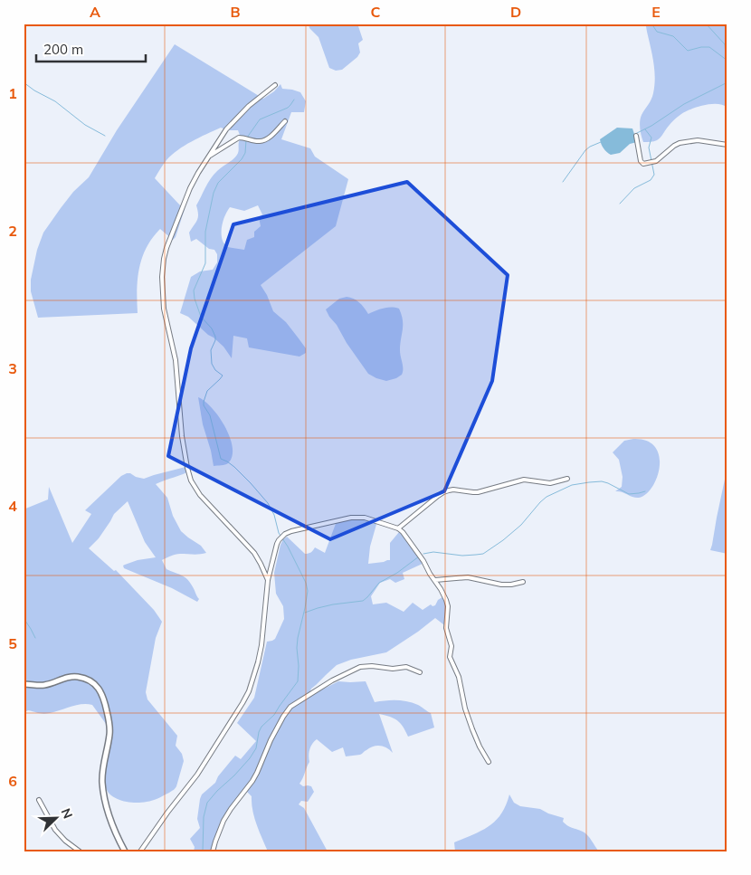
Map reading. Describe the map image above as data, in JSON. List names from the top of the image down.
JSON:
{
  "scale_bar": "200 m",
  "north": "top right",
  "grid": {
    "columns": [
      "A",
      "B",
      "C",
      "D",
      "E"
    ],
    "rows": [
      "1",
      "2",
      "3",
      "4",
      "5",
      "6"
    ]
  }
}
